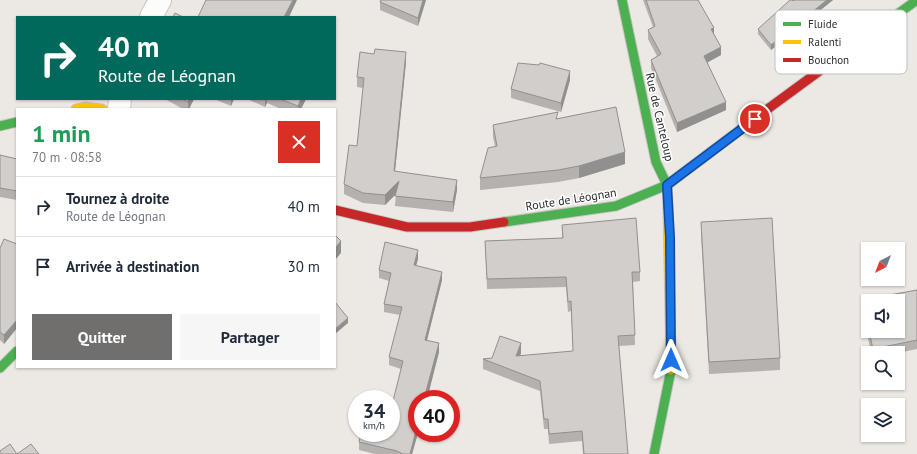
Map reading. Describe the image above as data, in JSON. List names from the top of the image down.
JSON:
{
  "streets": {
    "street": ["Rue de Canteloup", "Route de Léognan"]
  },
  "crossings": [
    ["Rue de Canteloup", "Route de Léognan"]
  ],
  "legend": ["Fluide", "Ralenti", "Bouchon"],
  "north": "bottom left",
  "page": {
    "turn": ["40 m", "Route de Léognan"],
    "heading": ["1 min", "70 m · 08:58"],
    "list": [
      {
        "name": "Tournez à droite",
        "note": "Route de Léognan",
        "value": "40 m"
      },
      {
        "name": "Arrivée à destination",
        "value": "30 m"
      }
    ],
    "buttons": ["Quitter", "Partager"],
    "speed": "34 km/h",
    "limit": "40"
  }
}
